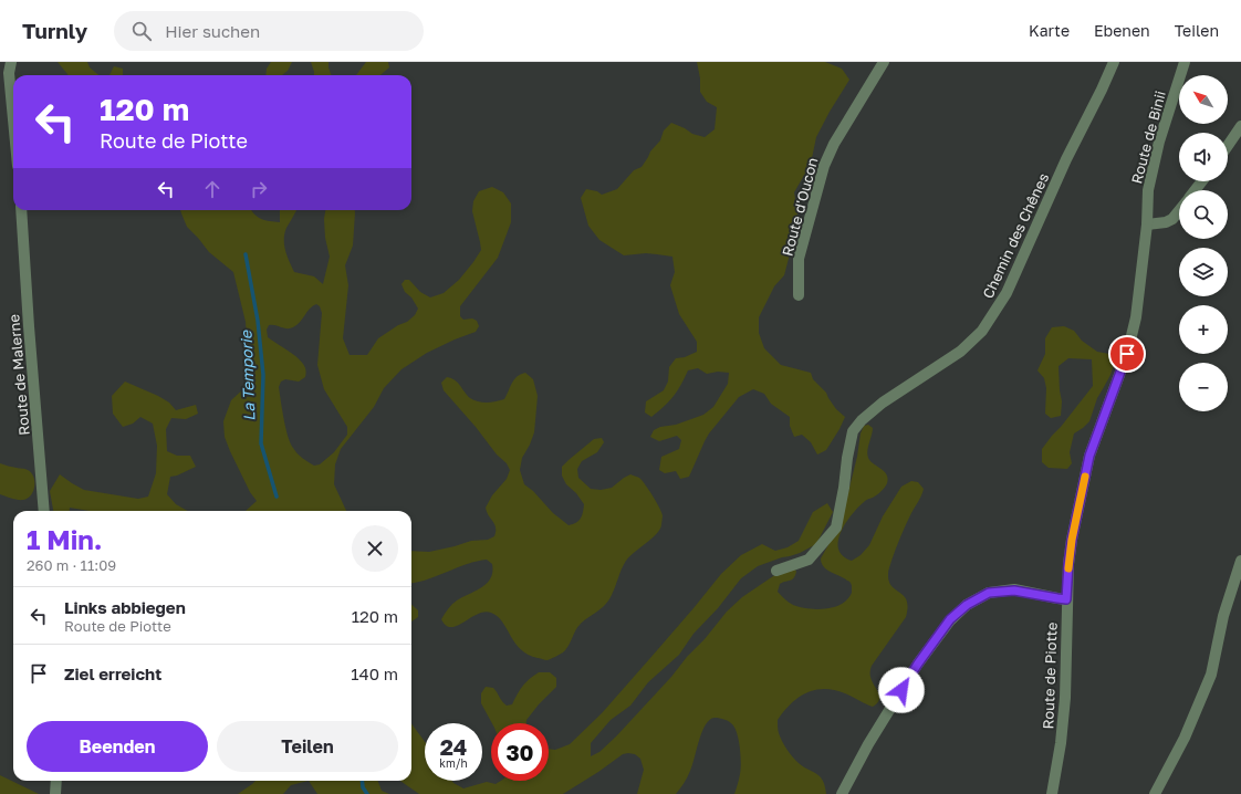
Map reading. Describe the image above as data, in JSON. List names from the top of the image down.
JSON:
{
  "streets": {
    "street": [
      "Route de Binii",
      "Route d'Oucon",
      "Chemin des Chênes",
      "Route de Malerne",
      "Route de Piotte"
    ]
  },
  "crossings": [
    ["Route de Binii", "Route de Piotte"]
  ],
  "water": ["La Temporie"],
  "north": "top left",
  "page": {
    "header": "Turnly",
    "search": "Hier suchen",
    "nav": ["Karte", "Ebenen", "Teilen"],
    "map_buttons": ["+", "−"],
    "turn": ["120 m", "Route de Piotte"],
    "heading": ["1 Min.", "260 m · 11:09"],
    "list": [
      {
        "name": "Links abbiegen",
        "note": "Route de Piotte",
        "value": "120 m"
      },
      {
        "name": "Ziel erreicht",
        "value": "140 m"
      }
    ],
    "buttons": ["Beenden", "Teilen"],
    "speed": "24 km/h",
    "limit": "30"
  }
}
